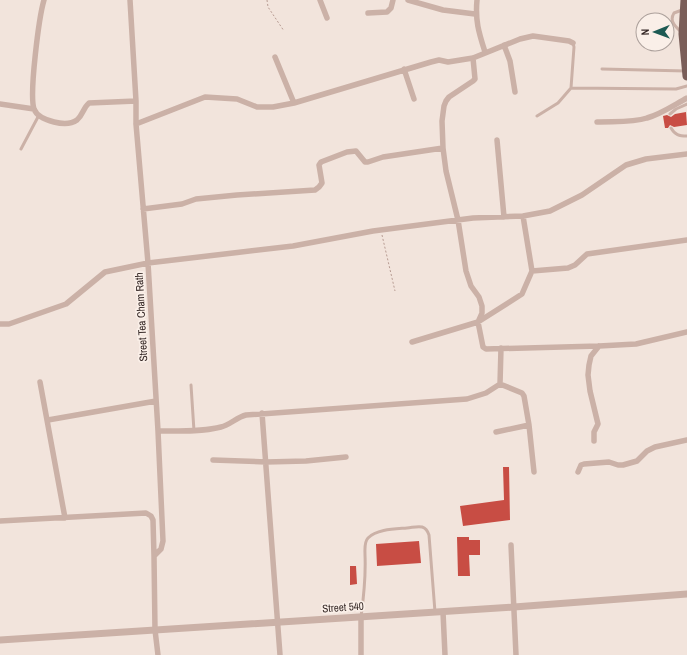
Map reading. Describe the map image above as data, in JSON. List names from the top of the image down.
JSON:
{
  "streets": {
    "street": ["Street Tea Cham Rath", "Street 540"]
  },
  "crossings": [
    ["Street Tea Cham Rath", "Street 540"]
  ],
  "north": "left"
}
